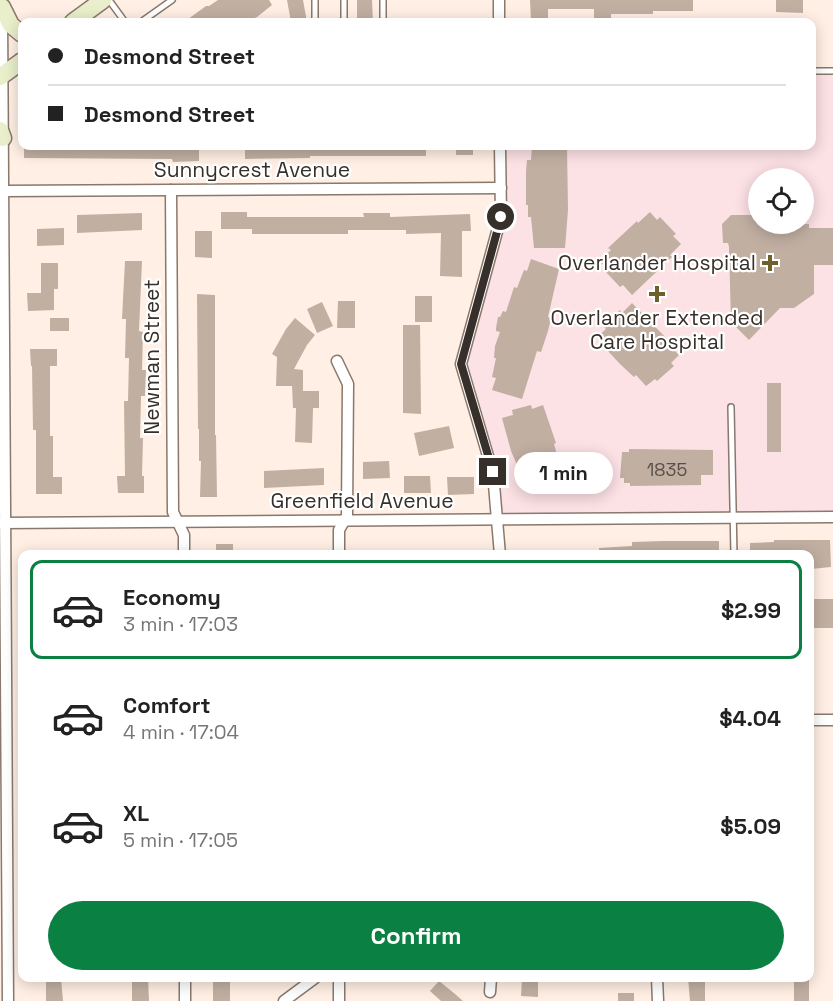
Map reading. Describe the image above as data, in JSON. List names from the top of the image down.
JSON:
{
  "streets": {
    "street": ["Sunnycrest Avenue", "Newman Street", "Greenfield Avenue"]
  },
  "crossings": [
    ["Sunnycrest Avenue", "Newman Street"],
    ["Newman Street", "Greenfield Avenue"]
  ],
  "places": {
    "health": ["Overlander Hospital", "Overlander Extended Care Hospital"]
  },
  "house_numbers": ["1835"],
  "page": {
    "banner": ["Desmond Street", "Desmond Street"],
    "bubble": "1 min",
    "list": [
      {
        "name": "Economy",
        "note": "3 min · 17:03",
        "value": "$2.99"
      },
      {
        "name": "Comfort",
        "note": "4 min · 17:04",
        "value": "$4.04"
      },
      {
        "name": "XL",
        "note": "5 min · 17:05",
        "value": "$5.09"
      }
    ],
    "buttons": "Confirm"
  }
}
